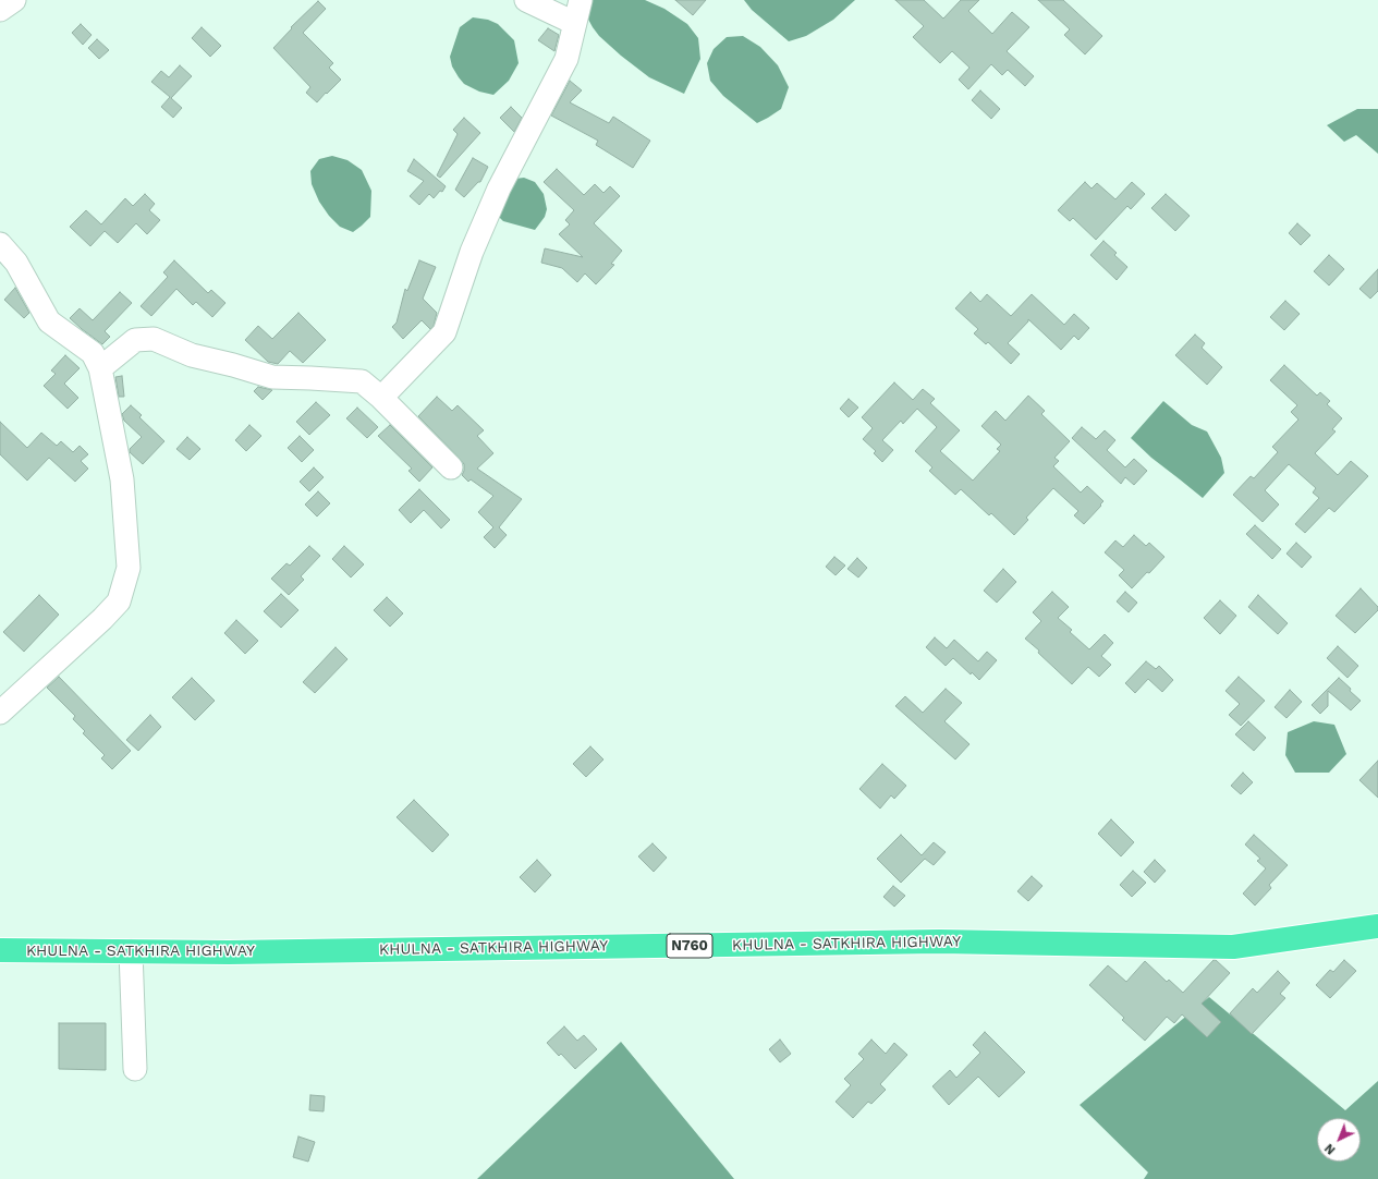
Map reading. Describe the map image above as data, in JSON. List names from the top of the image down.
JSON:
{
  "streets": {
    "highway": ["KHULNA - SATKHIRA HIGHWAY", "N760"]
  },
  "north": "bottom left"
}
